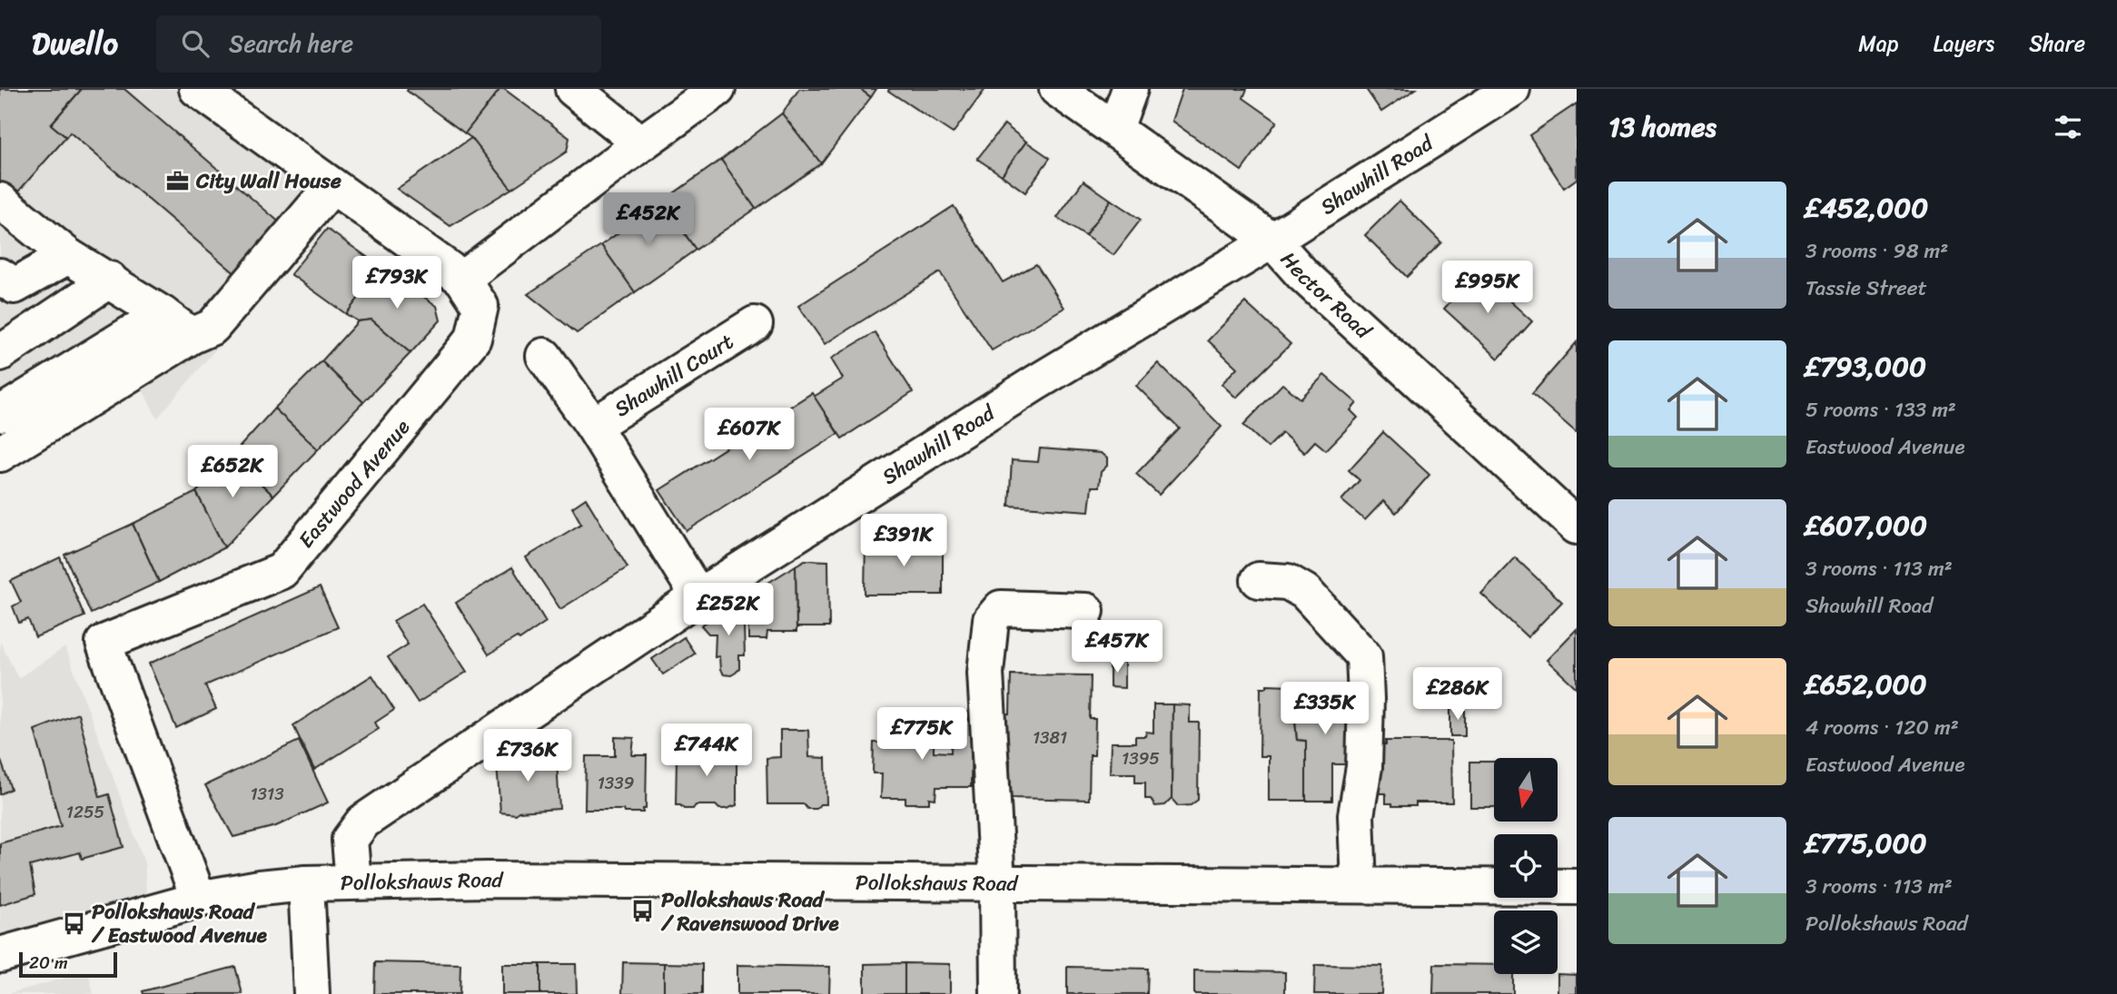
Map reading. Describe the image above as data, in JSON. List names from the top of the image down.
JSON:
{
  "streets": {
    "street": [
      "Shawhill Road",
      "Hector Road",
      "Shawhill Court",
      "Eastwood Avenue",
      "Pollokshaws Road"
    ]
  },
  "crossings": [
    ["Shawhill Road", "Hector Road"],
    ["Shawhill Road", "Pollokshaws Road"],
    ["Eastwood Avenue", "Pollokshaws Road"]
  ],
  "places": {
    "office": ["City Wall House"],
    "bus stop": ["Pollokshaws Road / Ravenswood Drive", "Pollokshaws Road / Eastwood Avenue"]
  },
  "house_numbers": [
    "1381",
    "1395",
    "1339",
    "1313",
    "1255"
  ],
  "scale_bar": "20 m",
  "north": "bottom",
  "page": {
    "header": "Dwello",
    "search": "Search here",
    "nav": ["Map", "Layers", "Share"],
    "heading": "13 homes",
    "list": [
      {
        "name": "£452,000",
        "note": "3 rooms · 98 m² · Tassie Street"
      },
      {
        "name": "£793,000",
        "note": "5 rooms · 133 m² · Eastwood Avenue"
      },
      {
        "name": "£607,000",
        "note": "3 rooms · 113 m² · Shawhill Road"
      },
      {
        "name": "£652,000",
        "note": "4 rooms · 120 m² · Eastwood Avenue"
      },
      {
        "name": "£775,000",
        "note": "3 rooms · 113 m² · Pollokshaws Road"
      }
    ],
    "price": [
      "£452K",
      "£793K",
      "£995K",
      "£607K",
      "£652K",
      "£391K",
      "£252K",
      "£457K",
      "£286K",
      "£335K",
      "£775K",
      "£744K",
      "£736K"
    ],
    "scale": "20 m"
  }
}
